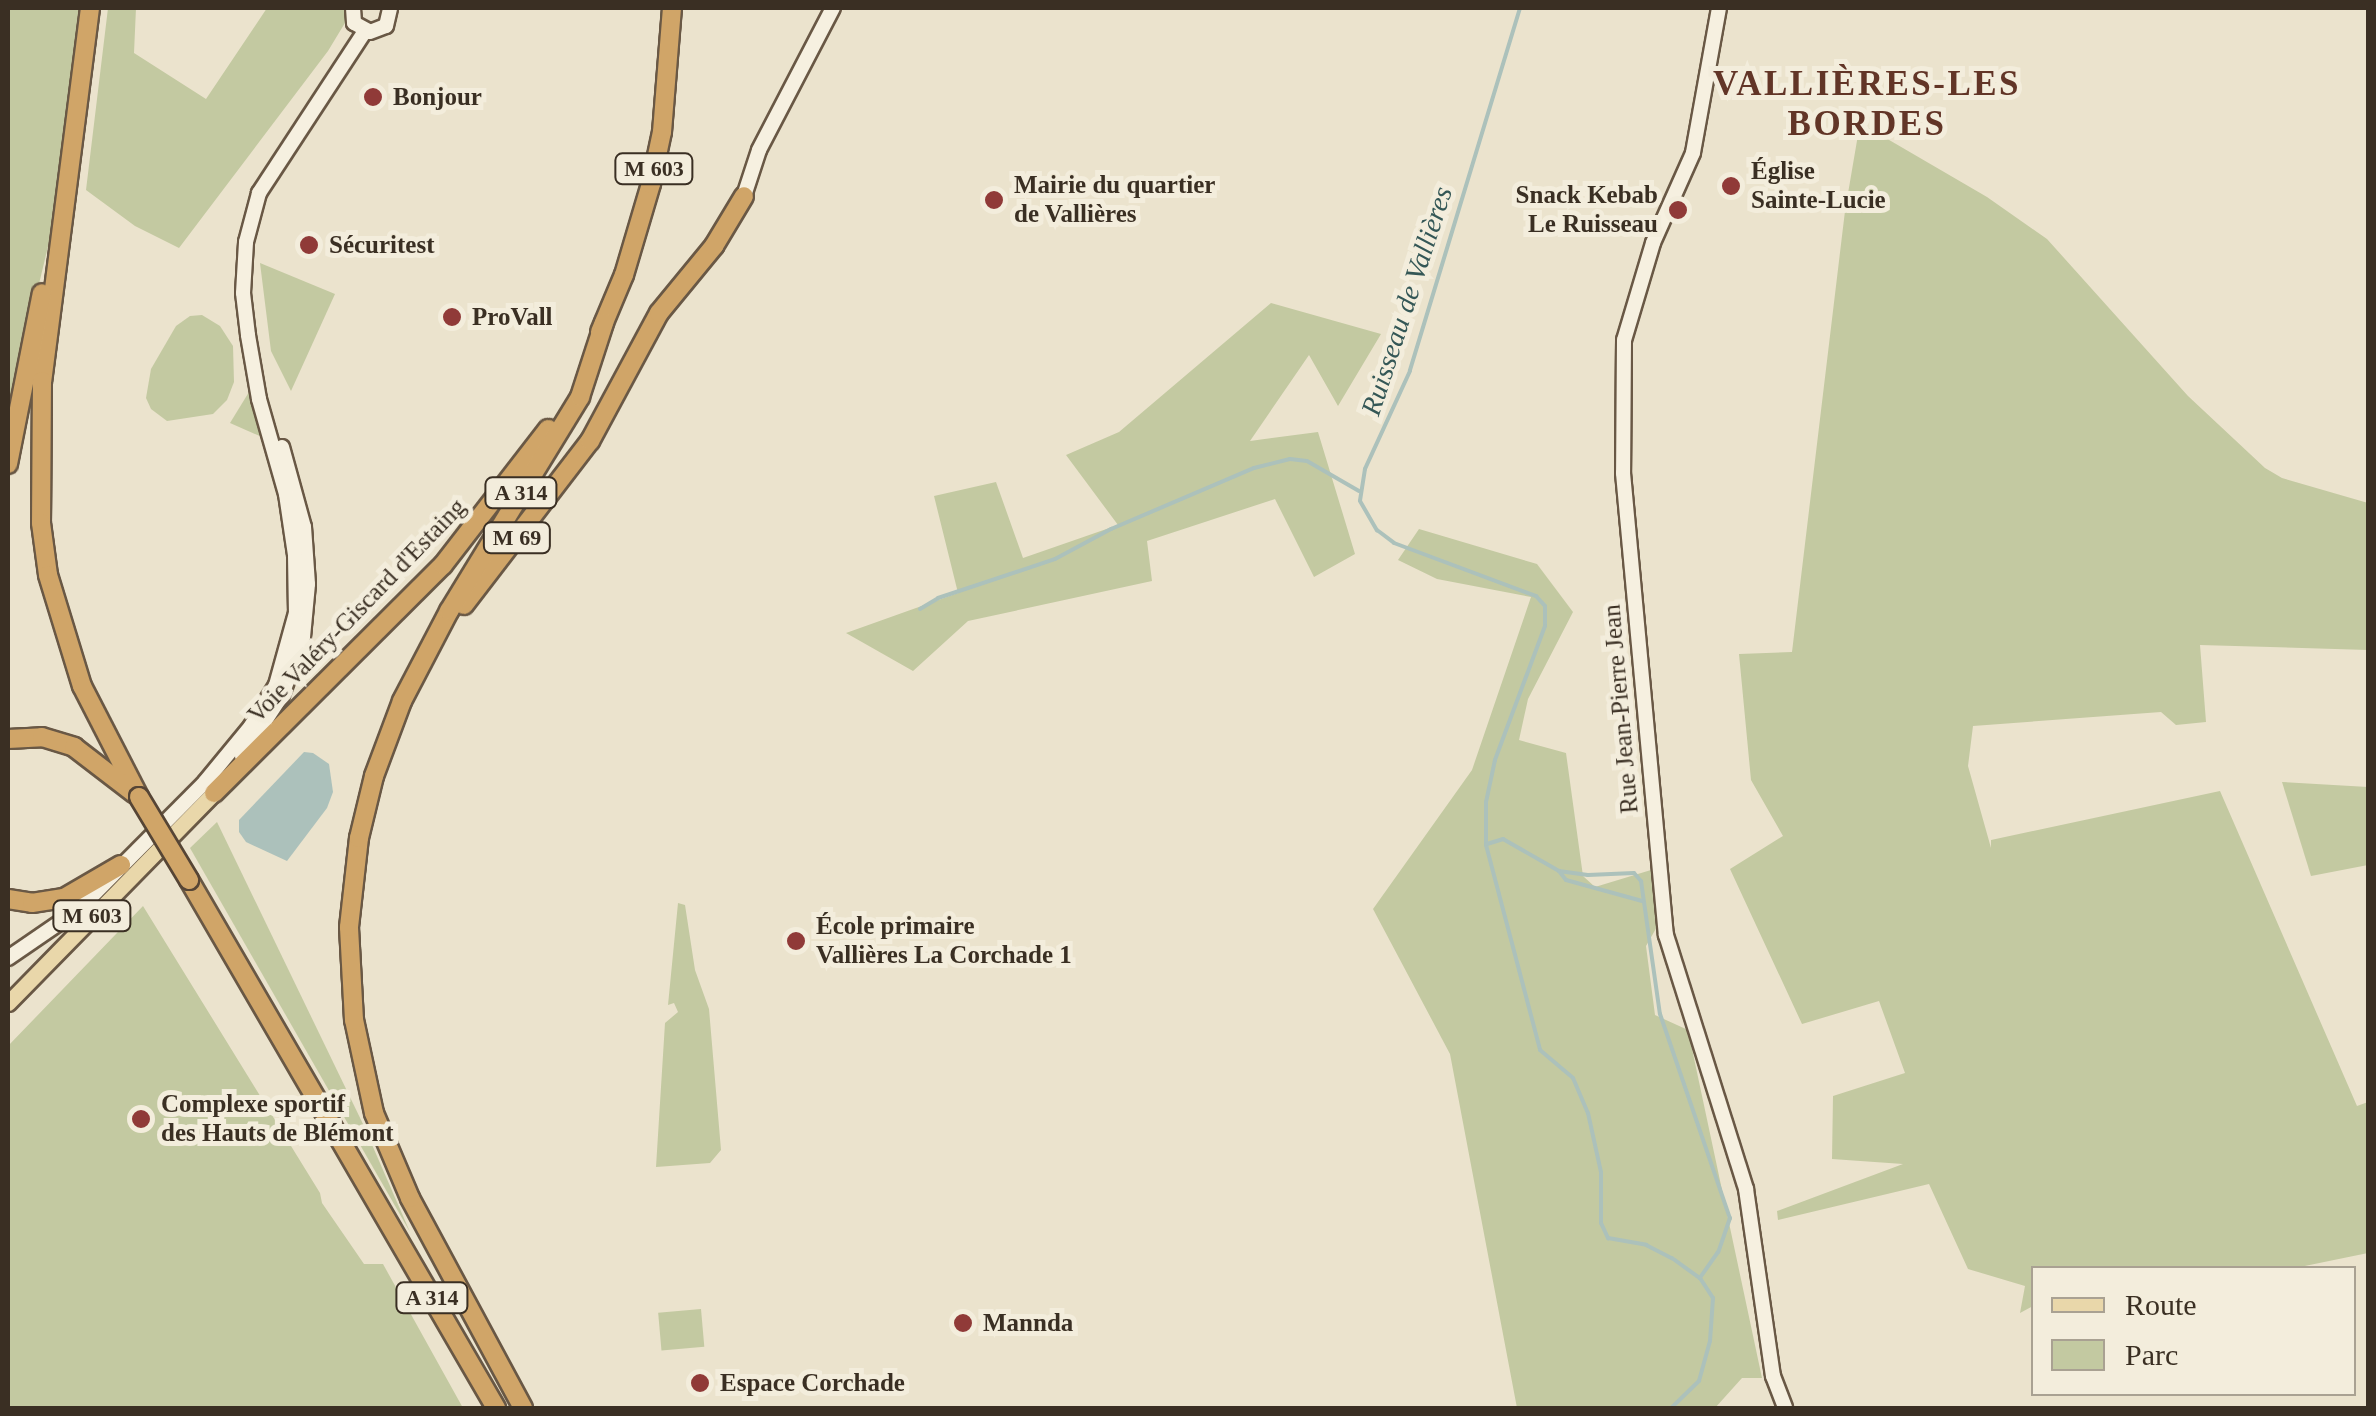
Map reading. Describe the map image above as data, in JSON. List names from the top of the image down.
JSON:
{
  "streets": {
    "highway": [
      "M 603",
      "A 314",
      "M 69",
      "Voie Valéry-Giscard d'Estaing"
    ],
    "main road": ["Rue Jean-Pierre Jean"]
  },
  "crossings": [
    ["M 603", "Voie Valéry-Giscard d'Estaing"],
    ["A 314", "M 69"],
    ["A 314", "Voie Valéry-Giscard d'Estaing"]
  ],
  "districts": ["VALLIÈRES-LES BORDES"],
  "water": ["Ruisseau de Vallières"],
  "places": [
    "Bonjour",
    "Église Sainte-Lucie",
    "Mairie du quartier de Vallières",
    "Snack Kebab Le Ruisseau",
    "Sécuritest",
    "ProVall",
    "École primaire Vallières La Corchade 1",
    "Complexe sportif des Hauts de Blémont",
    "Mannda",
    "Espace Corchade"
  ],
  "legend": ["Route", "Parc"]
}
